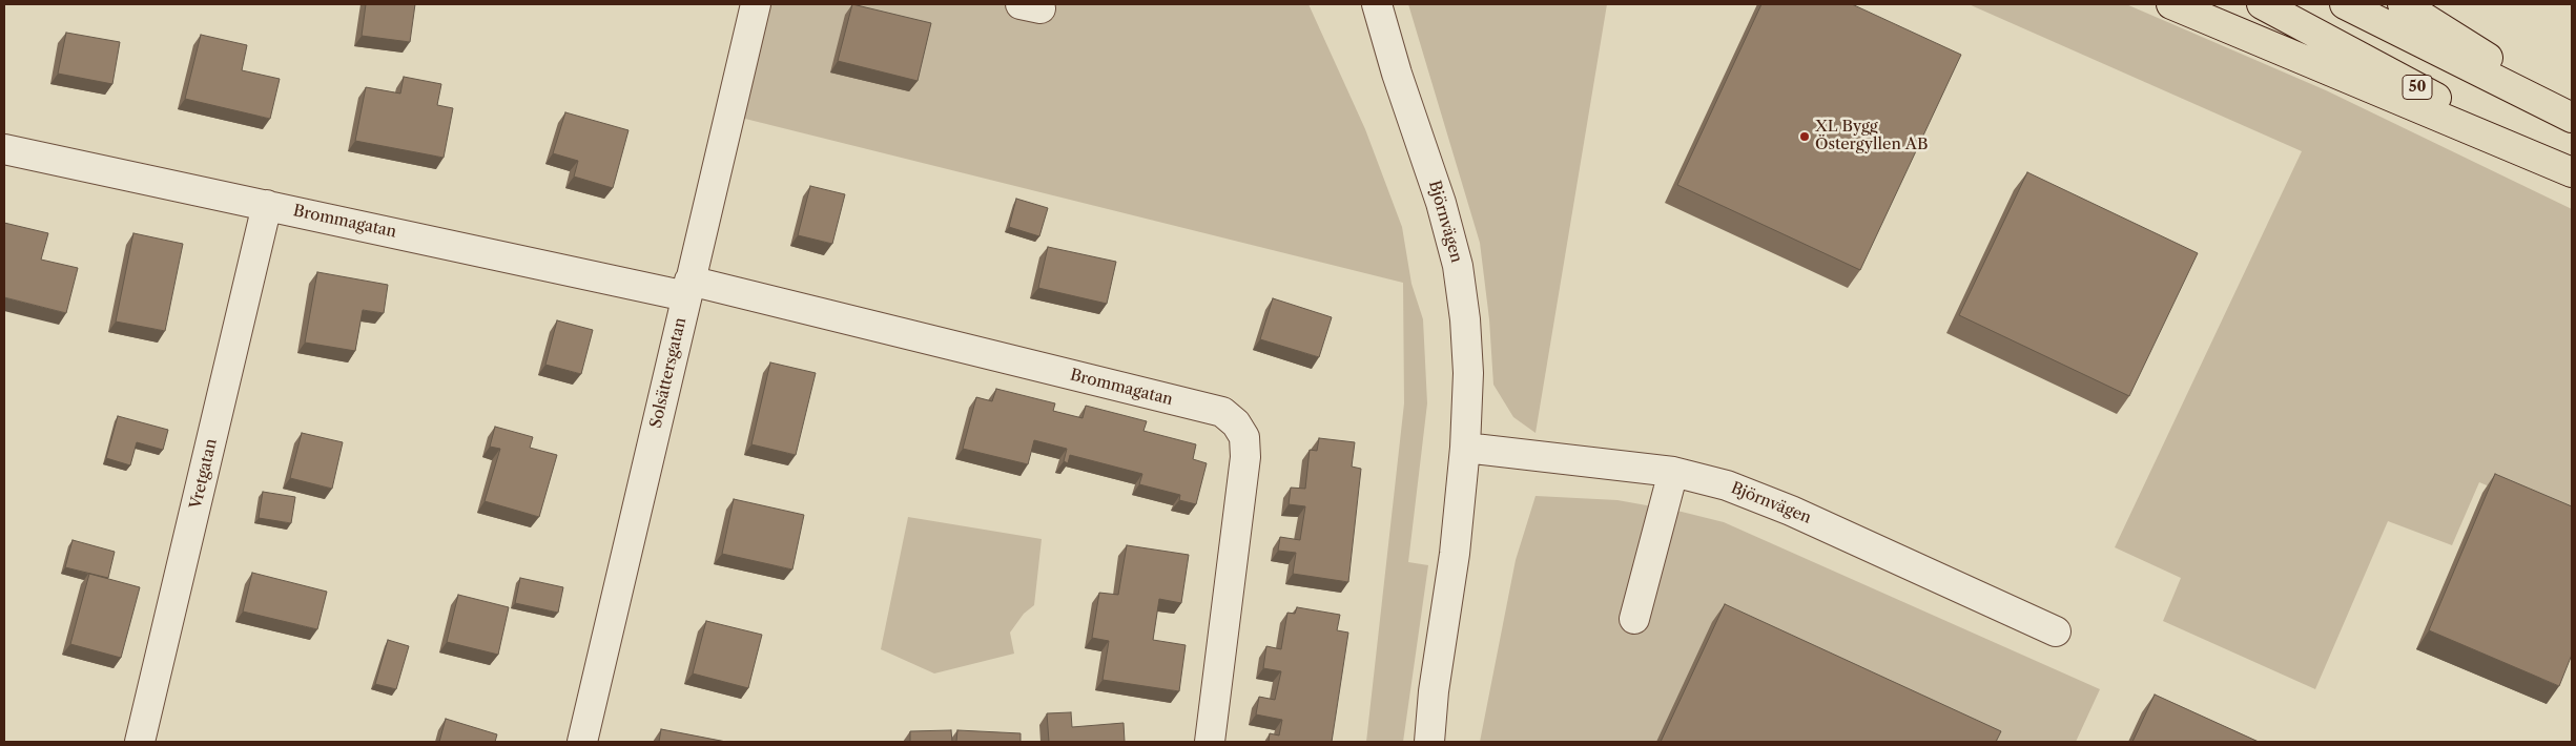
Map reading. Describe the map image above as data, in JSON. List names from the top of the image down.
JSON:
{
  "streets": {
    "highway": ["50"],
    "street": [
      "Brommagatan",
      "Björnvägen",
      "Solsättersgatan",
      "Vretgatan"
    ]
  },
  "crossings": [
    ["Brommagatan", "Solsättersgatan"],
    ["Brommagatan", "Vretgatan"]
  ],
  "places": ["XL Bygg Östergyllen AB"]
}
